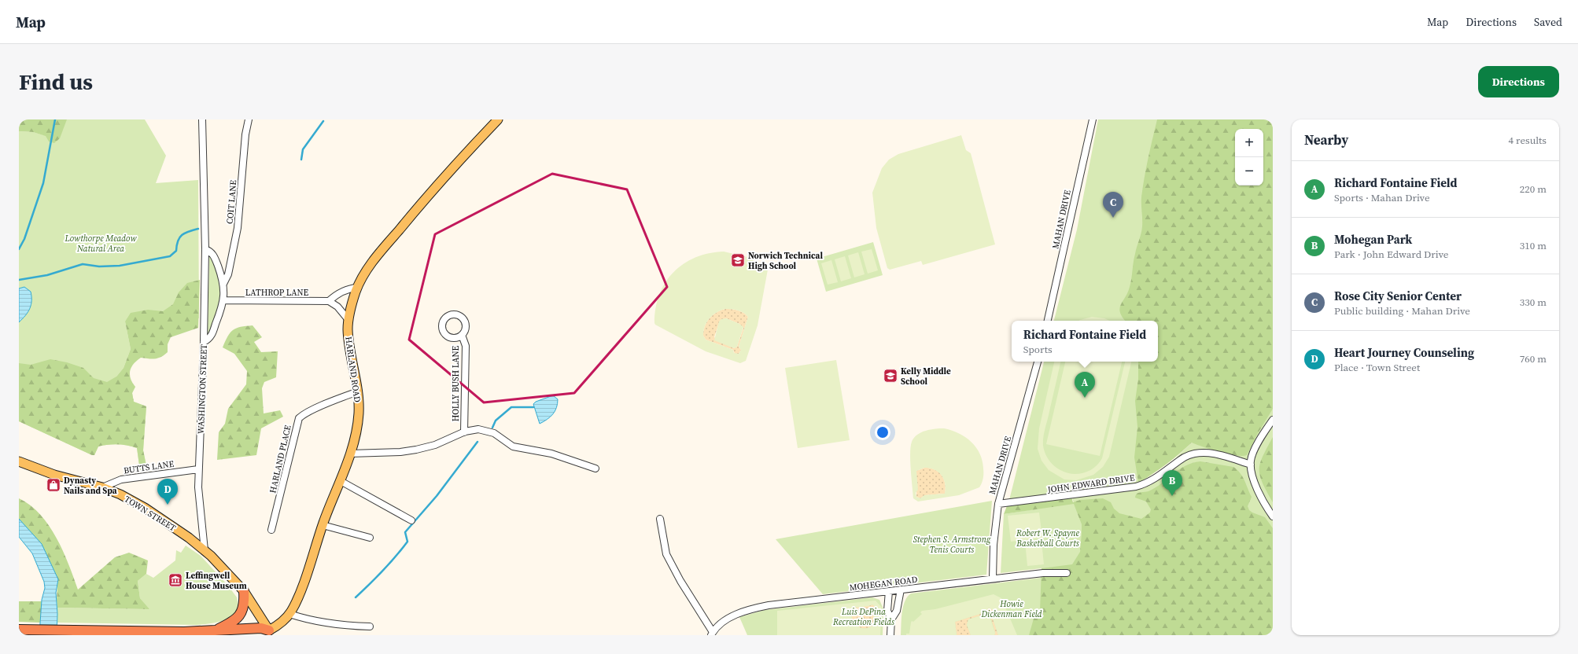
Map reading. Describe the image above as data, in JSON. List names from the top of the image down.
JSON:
{
  "streets": {
    "main road": ["HARLAND ROAD", "TOWN STREET"],
    "street": [
      "COIT LANE",
      "MAHAN DRIVE",
      "LATHROP LANE",
      "HOLLY BUSH LANE",
      "WASHINGTON STREET",
      "HARLAND PLACE",
      "BUTTS LANE",
      "JOHN EDWARD DRIVE",
      "MOHEGAN ROAD"
    ]
  },
  "crossings": [
    ["MAHAN DRIVE", "JOHN EDWARD DRIVE"],
    ["MAHAN DRIVE", "MOHEGAN ROAD"],
    ["HARLAND ROAD", "HARLAND PLACE"],
    ["WASHINGTON STREET", "BUTTS LANE"],
    ["WASHINGTON STREET", "TOWN STREET"],
    ["BUTTS LANE", "TOWN STREET"]
  ],
  "parks": [
    "Lowthorpe Meadow Natural Area",
    "Robert W. Spayne Basketball Courts",
    "Stephen S. Armstrong Tenis Courts",
    "Howie Dickenman Field",
    "Luis DePina Recreation Fields"
  ],
  "places": {
    "school or university": ["Norwich Technical High School", "Kelly Middle School"],
    "shop": ["Dynasty Nails and Spa"],
    "museum": ["Leffingwell House Museum"]
  },
  "page": {
    "header": "Map",
    "nav": ["Map", "Directions", "Saved"],
    "buttons": "Directions",
    "title": "Find us",
    "heading": ["Nearby", "4 results"],
    "map_buttons": ["+", "−"],
    "list": [
      {
        "mark": "A",
        "name": "Richard Fontaine Field",
        "note": "Sports · Mahan Drive",
        "value": "220 m"
      },
      {
        "mark": "B",
        "name": "Mohegan Park",
        "note": "Park · John Edward Drive",
        "value": "310 m"
      },
      {
        "mark": "C",
        "name": "Rose City Senior Center",
        "note": "Public building · Mahan Drive",
        "value": "330 m"
      },
      {
        "mark": "D",
        "name": "Heart Journey Counseling",
        "note": "Place · Town Street",
        "value": "760 m"
      }
    ],
    "pins": [
      "C",
      "A",
      "B",
      "D"
    ],
    "popup": ["Richard Fontaine Field", "Sports"]
  }
}
